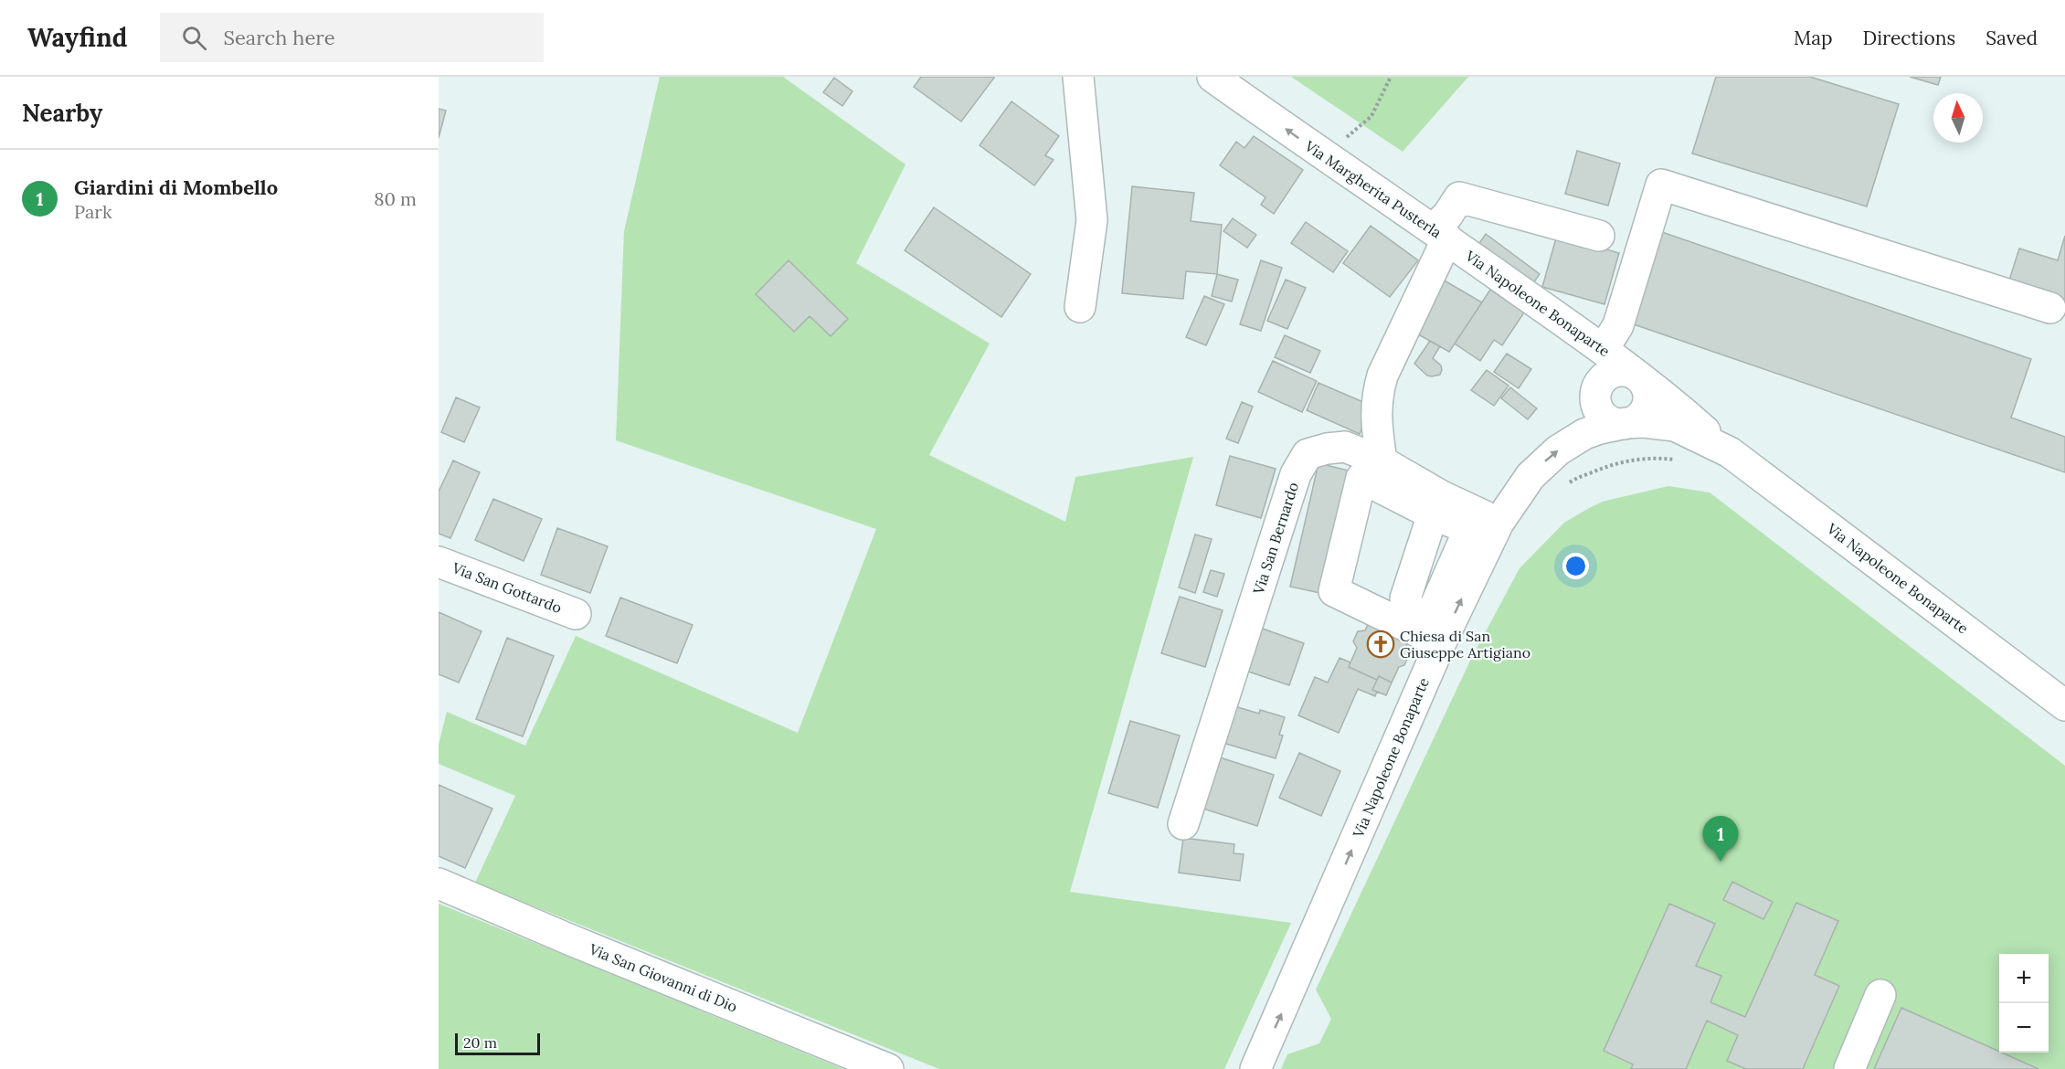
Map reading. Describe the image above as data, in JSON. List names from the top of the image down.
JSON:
{
  "streets": {
    "street": [
      "Via Margherita Pusterla",
      "Via Napoleone Bonaparte",
      "Via San Bernardo",
      "Via San Gottardo",
      "Via San Giovanni di Dio"
    ]
  },
  "crossings": [
    ["Via Margherita Pusterla", "Via Napoleone Bonaparte"],
    ["Via Margherita Pusterla", "Via San Bernardo"],
    ["Via Napoleone Bonaparte", "Via San Bernardo"]
  ],
  "one_way": ["Via Napoleone Bonaparte"],
  "places": {
    "church": ["Chiesa di San Giuseppe Artigiano"]
  },
  "scale_bar": "20 m",
  "north": "top",
  "page": {
    "header": "Wayfind",
    "search": "Search here",
    "nav": ["Map", "Directions", "Saved"],
    "heading": "Nearby",
    "list": [
      {
        "mark": "1",
        "name": "Giardini di Mombello",
        "note": "Park",
        "value": "80 m"
      }
    ],
    "pins": "1",
    "map_buttons": ["+", "−"],
    "scale": "20 m"
  }
}
